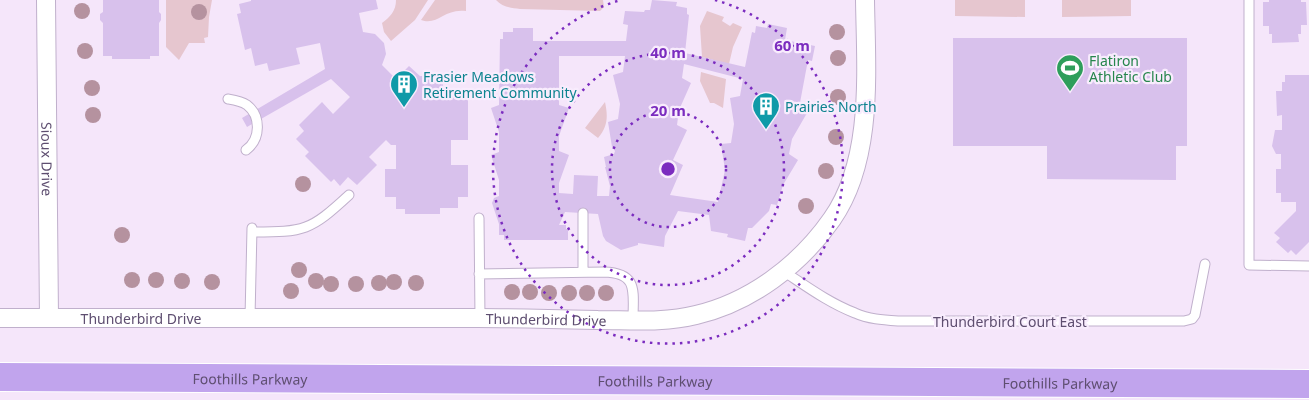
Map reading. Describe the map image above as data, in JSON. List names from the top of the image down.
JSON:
{
  "streets": {
    "highway": ["Foothills Parkway"],
    "street": ["Sioux Drive", "Thunderbird Drive"],
    "lane": ["Thunderbird Court East"]
  },
  "crossings": [
    ["Sioux Drive", "Thunderbird Drive"],
    ["Thunderbird Drive", "Thunderbird Court East"]
  ],
  "places": {
    "sports": ["Flatiron Athletic Club"],
    "building": ["Frasier Meadows Retirement Community", "Prairies North"]
  },
  "rings": ["60 m", "40 m", "20 m"]
}
